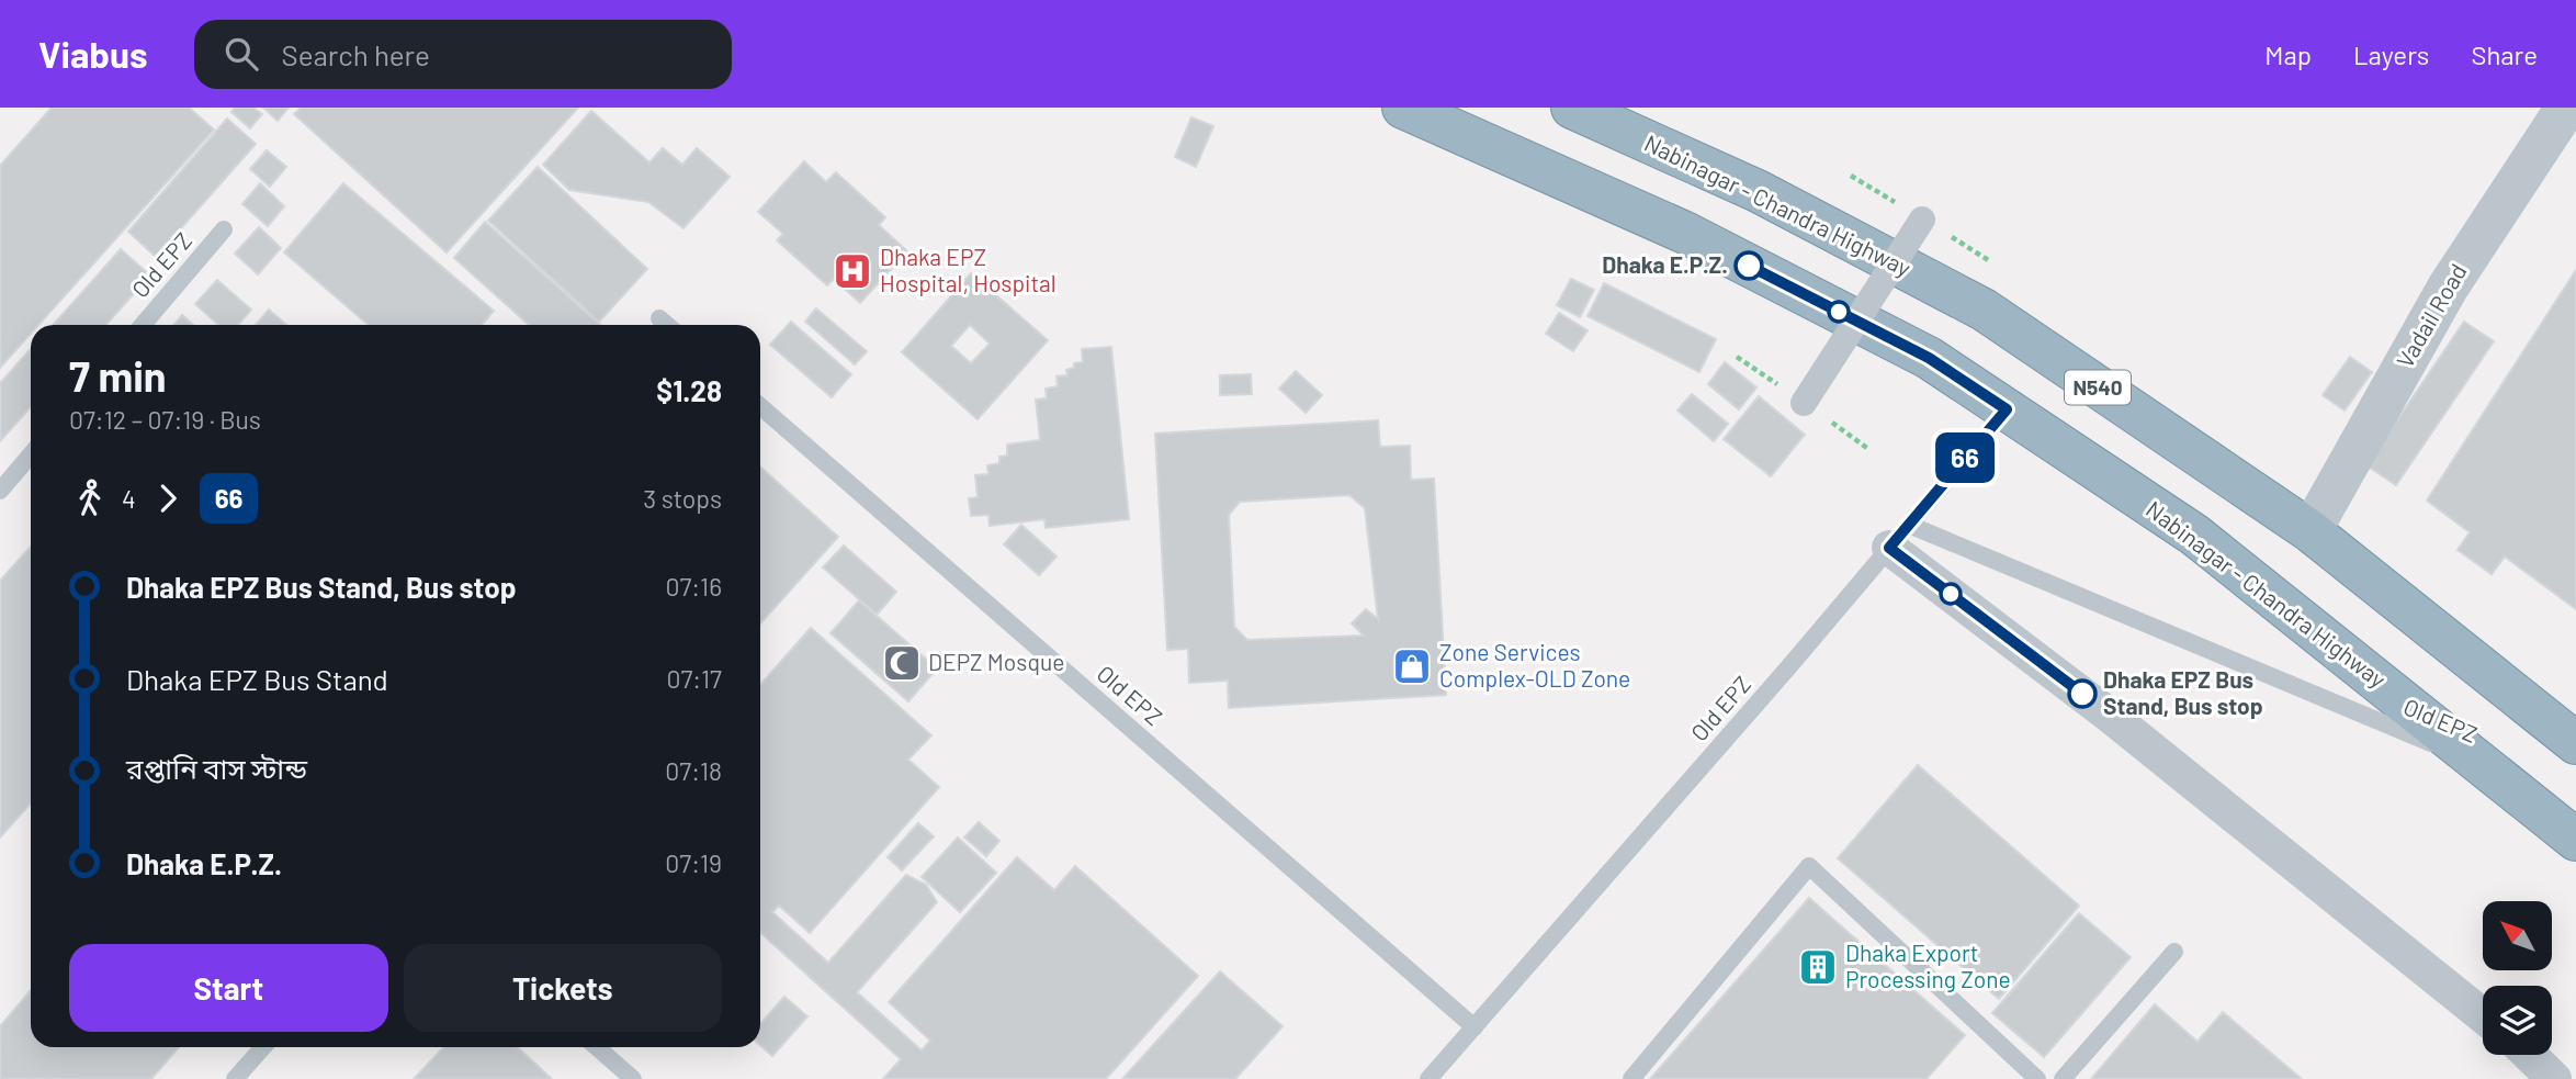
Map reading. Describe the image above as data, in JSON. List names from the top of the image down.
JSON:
{
  "streets": {
    "highway": ["Nabinagar - Chandra Highway", "N540"],
    "street": ["Vadail Road"],
    "lane": ["Old EPZ"]
  },
  "crossings": [
    ["Nabinagar - Chandra Highway", "Old EPZ"],
    ["Nabinagar - Chandra Highway", "Vadail Road"]
  ],
  "places": {
    "other": ["Dhaka E.P.Z.", "Dhaka EPZ Bus Stand, Bus stop"],
    "hospital": ["Dhaka EPZ Hospital, Hospital"],
    "mosque": ["DEPZ Mosque"],
    "shop": ["Zone Services Complex-OLD Zone"],
    "building": ["Dhaka Export Processing Zone"]
  },
  "lines": ["bus line 66"],
  "north": "top left",
  "page": {
    "header": "Viabus",
    "search": "Search here",
    "nav": ["Map", "Layers", "Share"],
    "on_map": "66",
    "heading": ["7 min", "07:12 – 07:19 · Bus", "$1.28"],
    "legs": ["4", "66", "3 stops"],
    "list": [
      {
        "name": "Dhaka EPZ Bus Stand, Bus stop",
        "value": "07:16"
      },
      {
        "name": "Dhaka EPZ Bus Stand",
        "value": "07:17"
      },
      {
        "name": "রপ্তানি বাস স্টান্ড",
        "value": "07:18"
      },
      {
        "name": "Dhaka E.P.Z.",
        "value": "07:19"
      }
    ],
    "buttons": ["Start", "Tickets"]
  }
}
